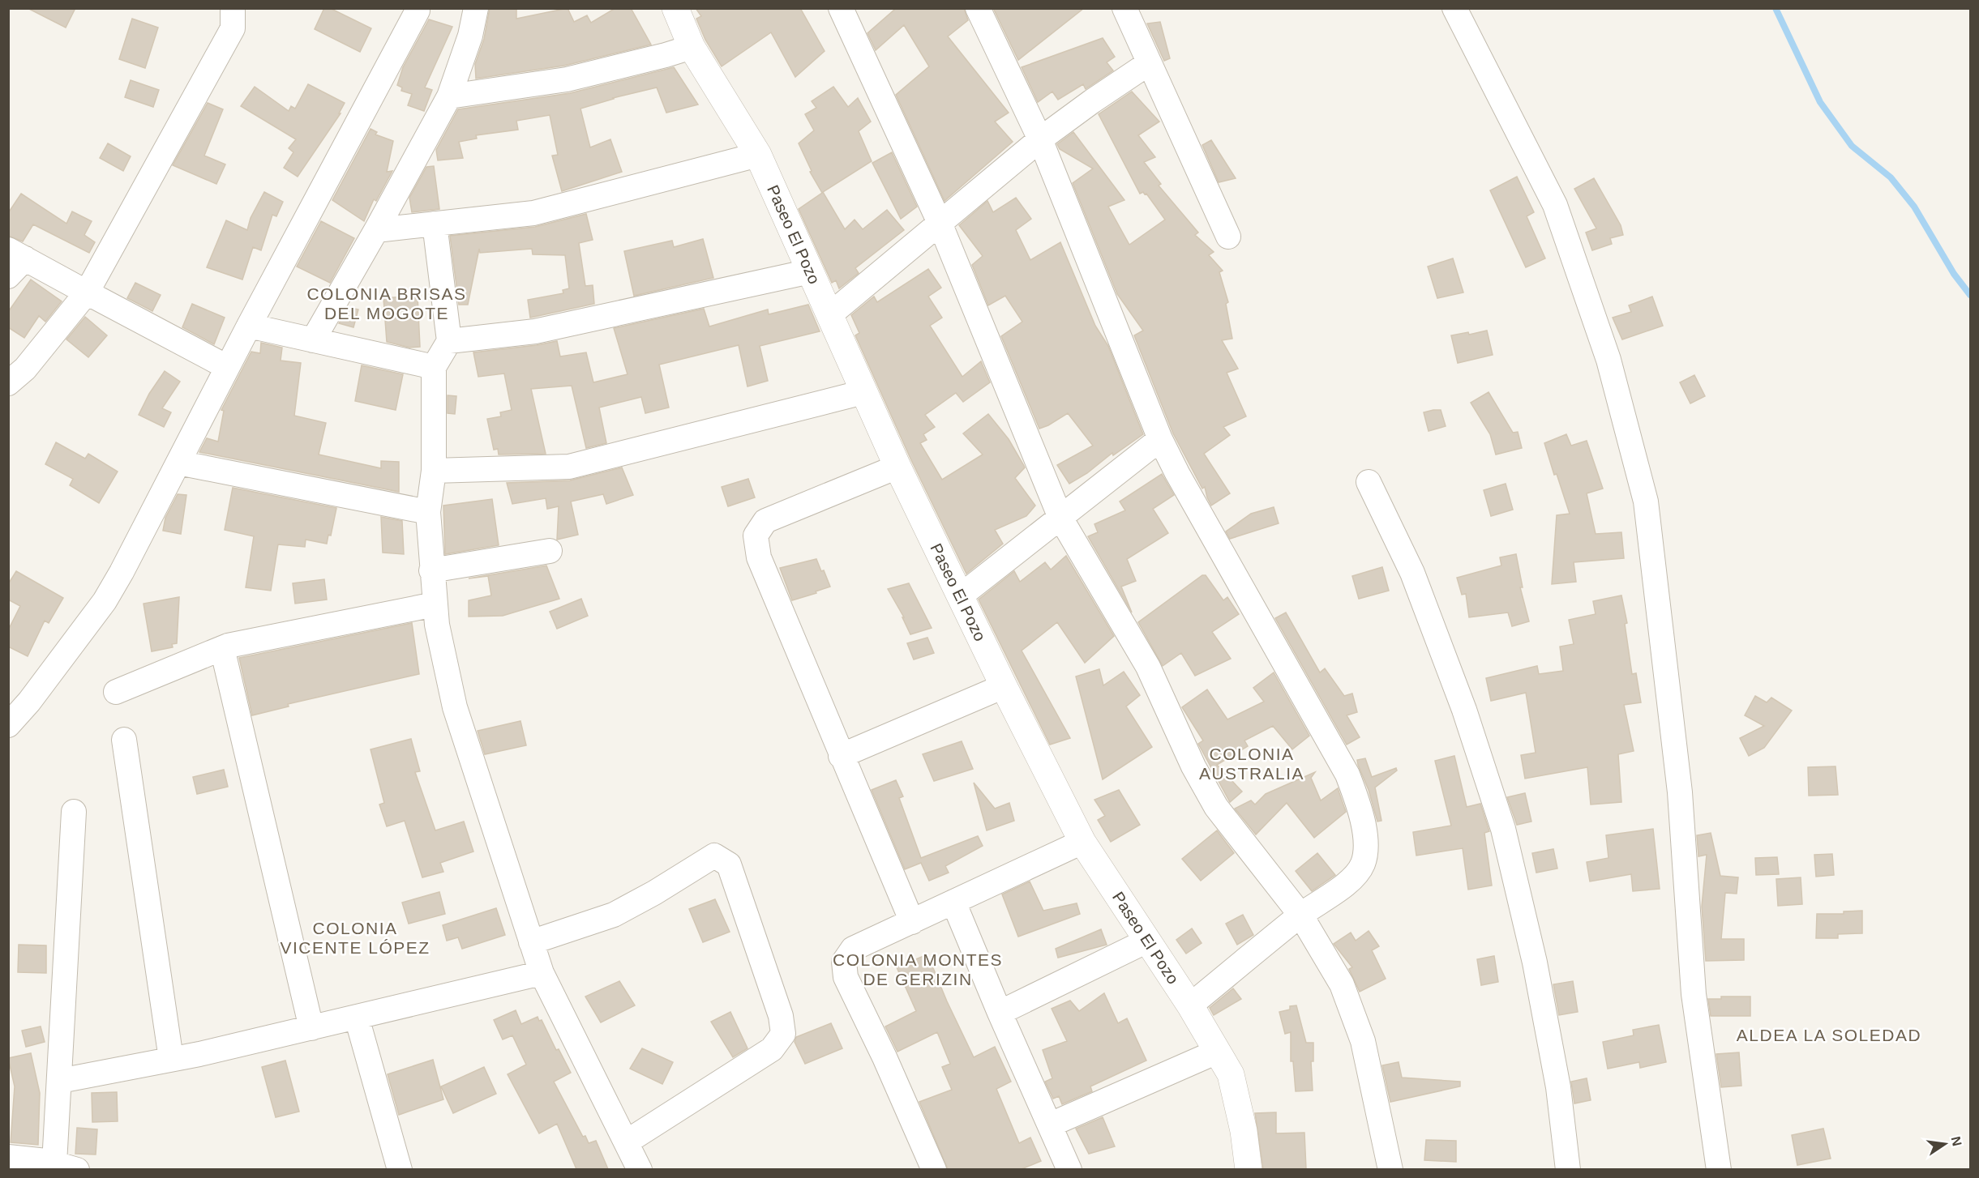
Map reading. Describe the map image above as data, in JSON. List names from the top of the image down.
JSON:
{
  "streets": {
    "street": ["Paseo El Pozo"]
  },
  "districts": [
    "COLONIA BRISAS DEL MOGOTE",
    "COLONIA AUSTRALIA",
    "COLONIA VICENTE LÓPEZ",
    "COLONIA MONTES DE GERIZIN",
    "ALDEA LA SOLEDAD"
  ],
  "north": "right"
}
